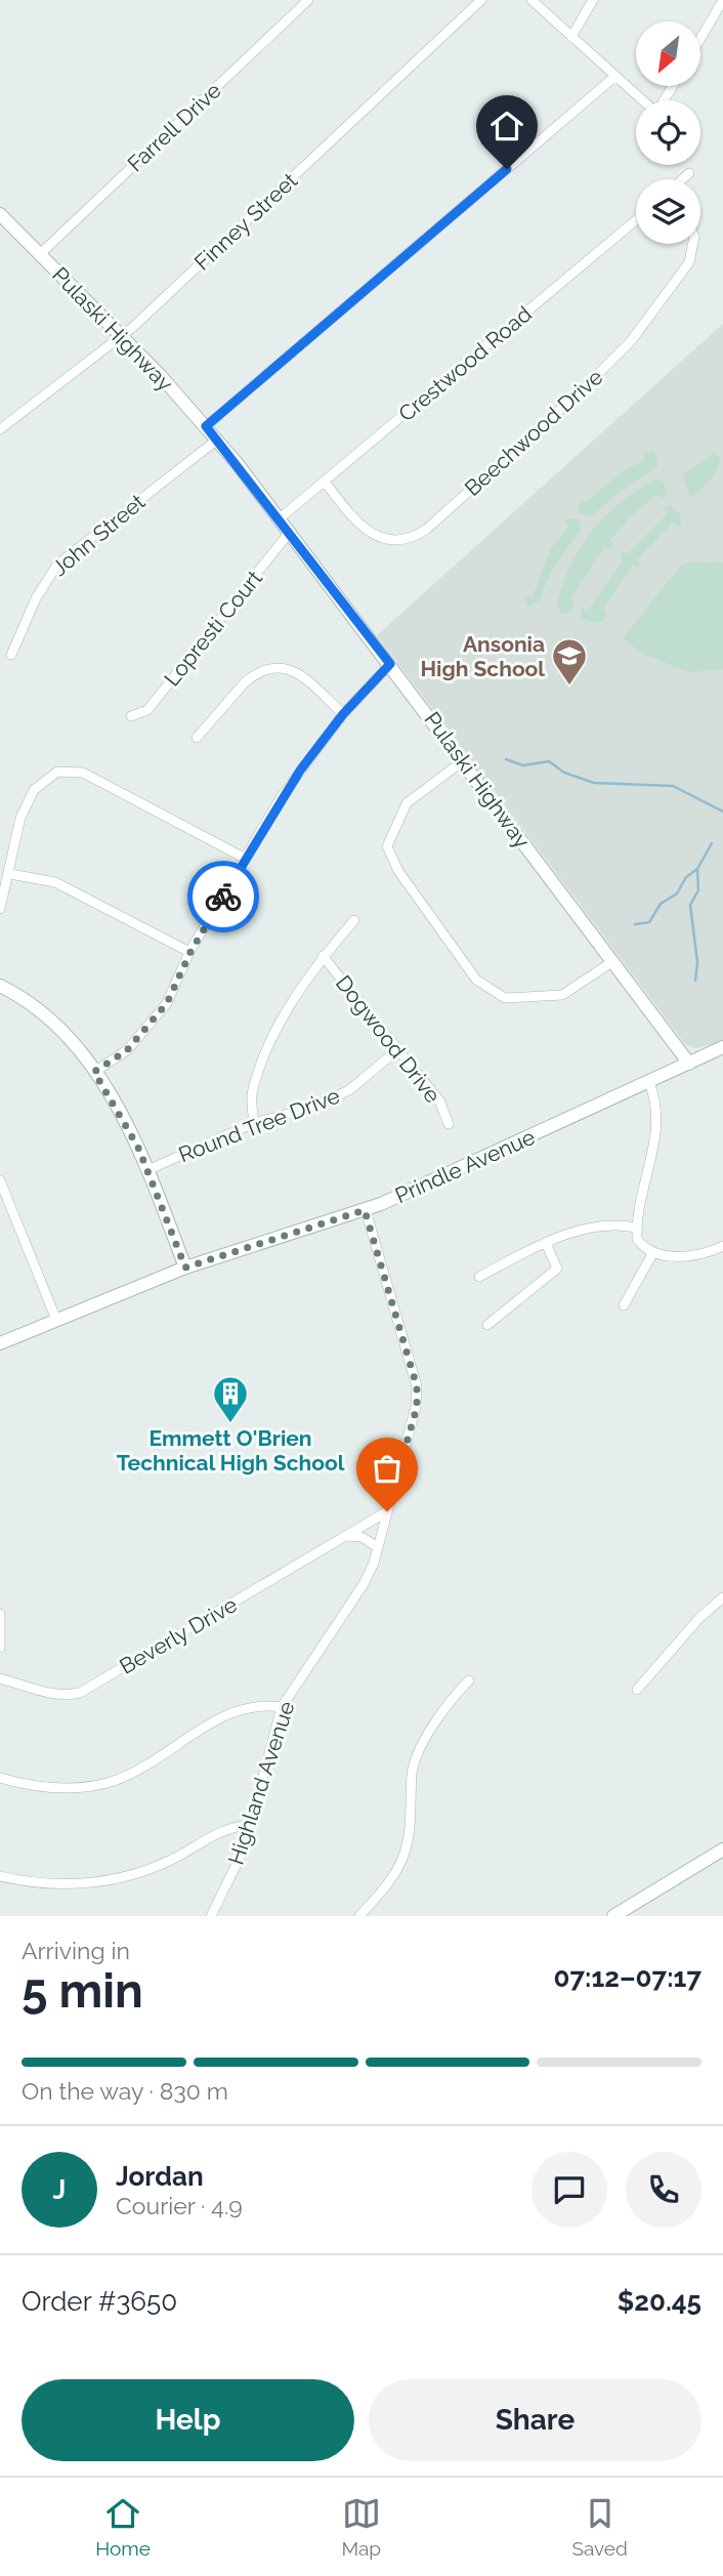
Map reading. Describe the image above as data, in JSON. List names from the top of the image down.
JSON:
{
  "streets": {
    "main road": ["Pulaski Highway", "Prindle Avenue"],
    "street": [
      "Farrell Drive",
      "Finney Street",
      "Crestwood Road",
      "Beechwood Drive",
      "John Street",
      "Lopresti Court",
      "Dogwood Drive",
      "Round Tree Drive",
      "Beverly Drive",
      "Highland Avenue"
    ]
  },
  "crossings": [
    ["Farrell Drive", "Pulaski Highway"],
    ["Finney Street", "Pulaski Highway"],
    ["Pulaski Highway", "Crestwood Road"],
    ["Pulaski Highway", "John Street"],
    ["Pulaski Highway", "Lopresti Court"],
    ["Pulaski Highway", "Prindle Avenue"],
    ["Crestwood Road", "Beechwood Drive"],
    ["Dogwood Drive", "Round Tree Drive"],
    ["Prindle Avenue", "Highland Avenue"],
    ["Beverly Drive", "Highland Avenue"]
  ],
  "places": {
    "school or university": ["Ansonia High School"],
    "building": ["Emmett O'Brien Technical High School"]
  },
  "north": "bottom left",
  "page": {
    "heading": ["5 min", "Arriving in", "07:12–07:17"],
    "panel": [
      "Jordan",
      "Courier · 4.9",
      "Order #3650",
      "$20.45"
    ],
    "bar": "On the way · 830 m",
    "round": "J",
    "buttons": ["Help", "Share"],
    "tabs": ["Home", "Map", "Saved"]
  }
}
